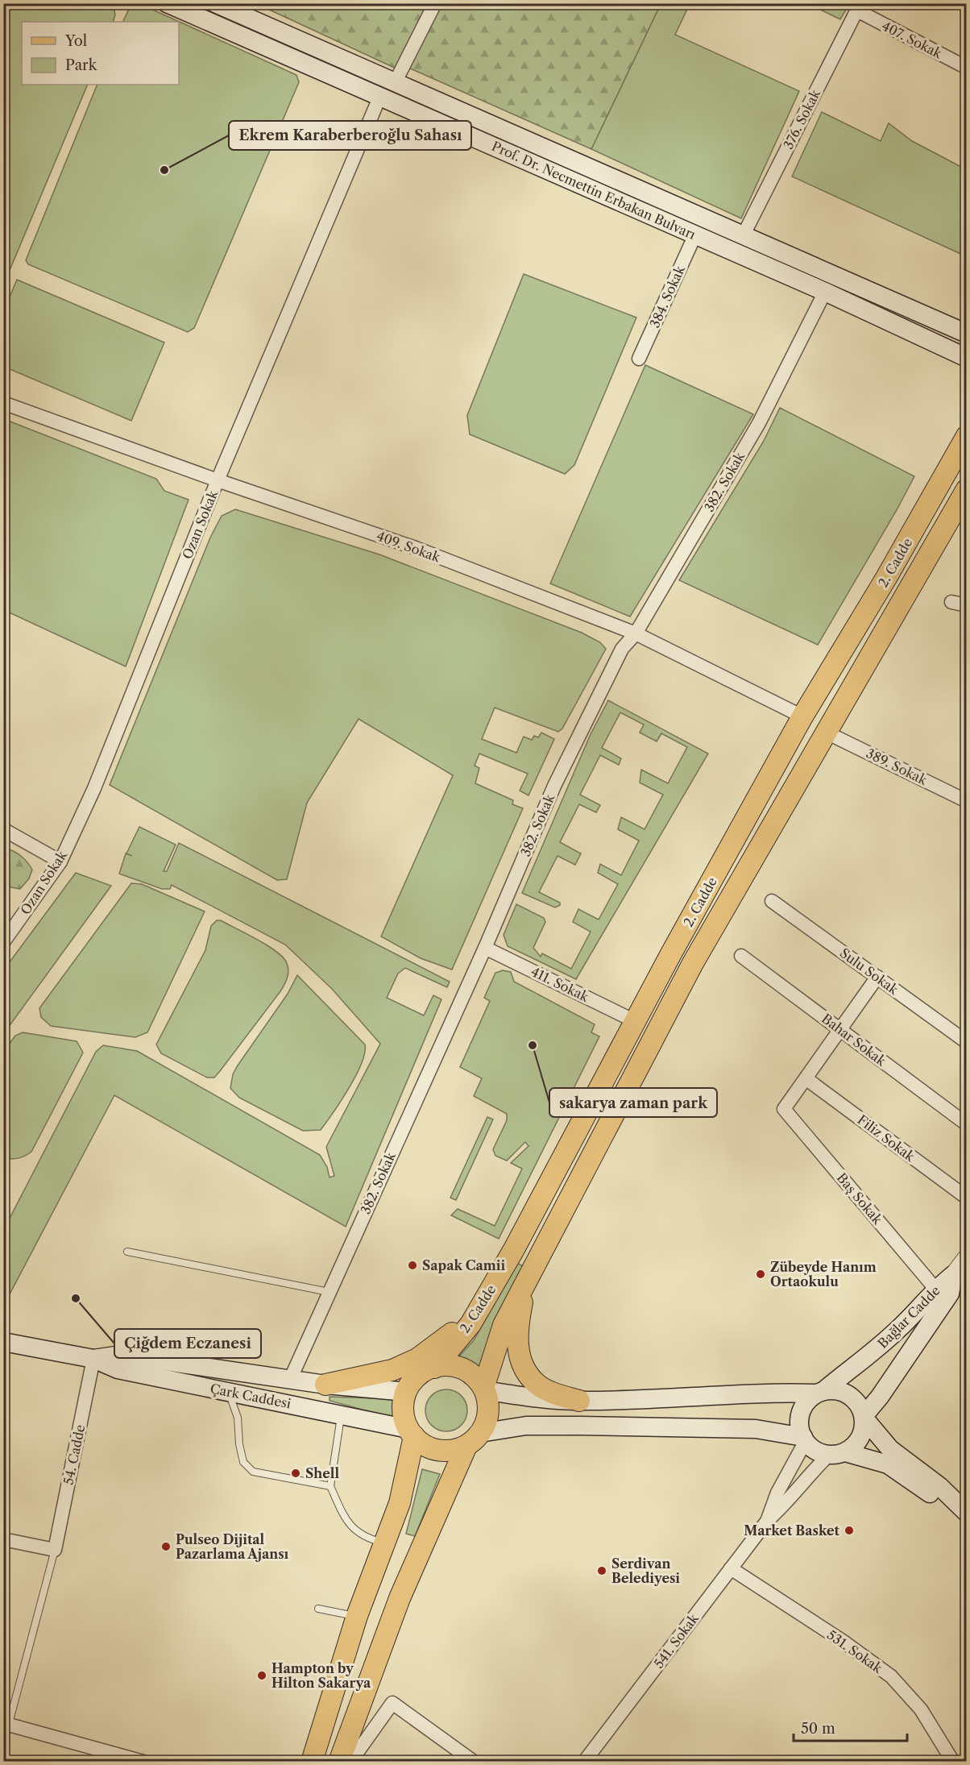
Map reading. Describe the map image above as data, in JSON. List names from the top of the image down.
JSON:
{
  "streets": {
    "main road": [
      "Prof. Dr. Necmettin Erbakan Bulvarı",
      "2. Cadde",
      "Bağlar Cadde",
      "Çark Caddesi"
    ],
    "street": [
      "407. Sokak",
      "376. Sokak",
      "384. Sokak",
      "382. Sokak",
      "Ozan Sokak",
      "409. Sokak",
      "389. Sokak",
      "Sulu Sokak",
      "411. Sokak",
      "Bahar Sokak",
      "Filiz Sokak",
      "Baş Sokak",
      "54. Cadde",
      "541. Sokak",
      "531. Sokak"
    ]
  },
  "crossings": [
    ["407. Sokak", "376. Sokak"],
    ["376. Sokak", "Prof. Dr. Necmettin Erbakan Bulvarı"],
    ["Prof. Dr. Necmettin Erbakan Bulvarı", "384. Sokak"],
    ["Prof. Dr. Necmettin Erbakan Bulvarı", "382. Sokak"],
    ["Prof. Dr. Necmettin Erbakan Bulvarı", "Ozan Sokak"],
    ["382. Sokak", "409. Sokak"],
    ["382. Sokak", "411. Sokak"],
    ["382. Sokak", "Çark Caddesi"],
    ["Ozan Sokak", "409. Sokak"],
    ["409. Sokak", "2. Cadde"],
    ["2. Cadde", "389. Sokak"],
    ["2. Cadde", "411. Sokak"],
    ["2. Cadde", "Çark Caddesi"],
    ["Filiz Sokak", "Baş Sokak"],
    ["Baş Sokak", "Bağlar Cadde"],
    ["Çark Caddesi", "54. Cadde"],
    ["541. Sokak", "531. Sokak"]
  ],
  "places": [
    "Ekrem Karaberberoğlu Sahası",
    "sakarya zaman park",
    "Sapak Camii",
    "Zübeyde Hanım Ortaokulu",
    "Çiğdem Eczanesi",
    "Shell",
    "Market Basket",
    "Pulseo Dijital Pazarlama Ajansı",
    "Serdivan Belediyesi",
    "Hampton by Hilton Sakarya"
  ],
  "legend": ["Yol", "Park"],
  "scale_bar": "50 m"
}
